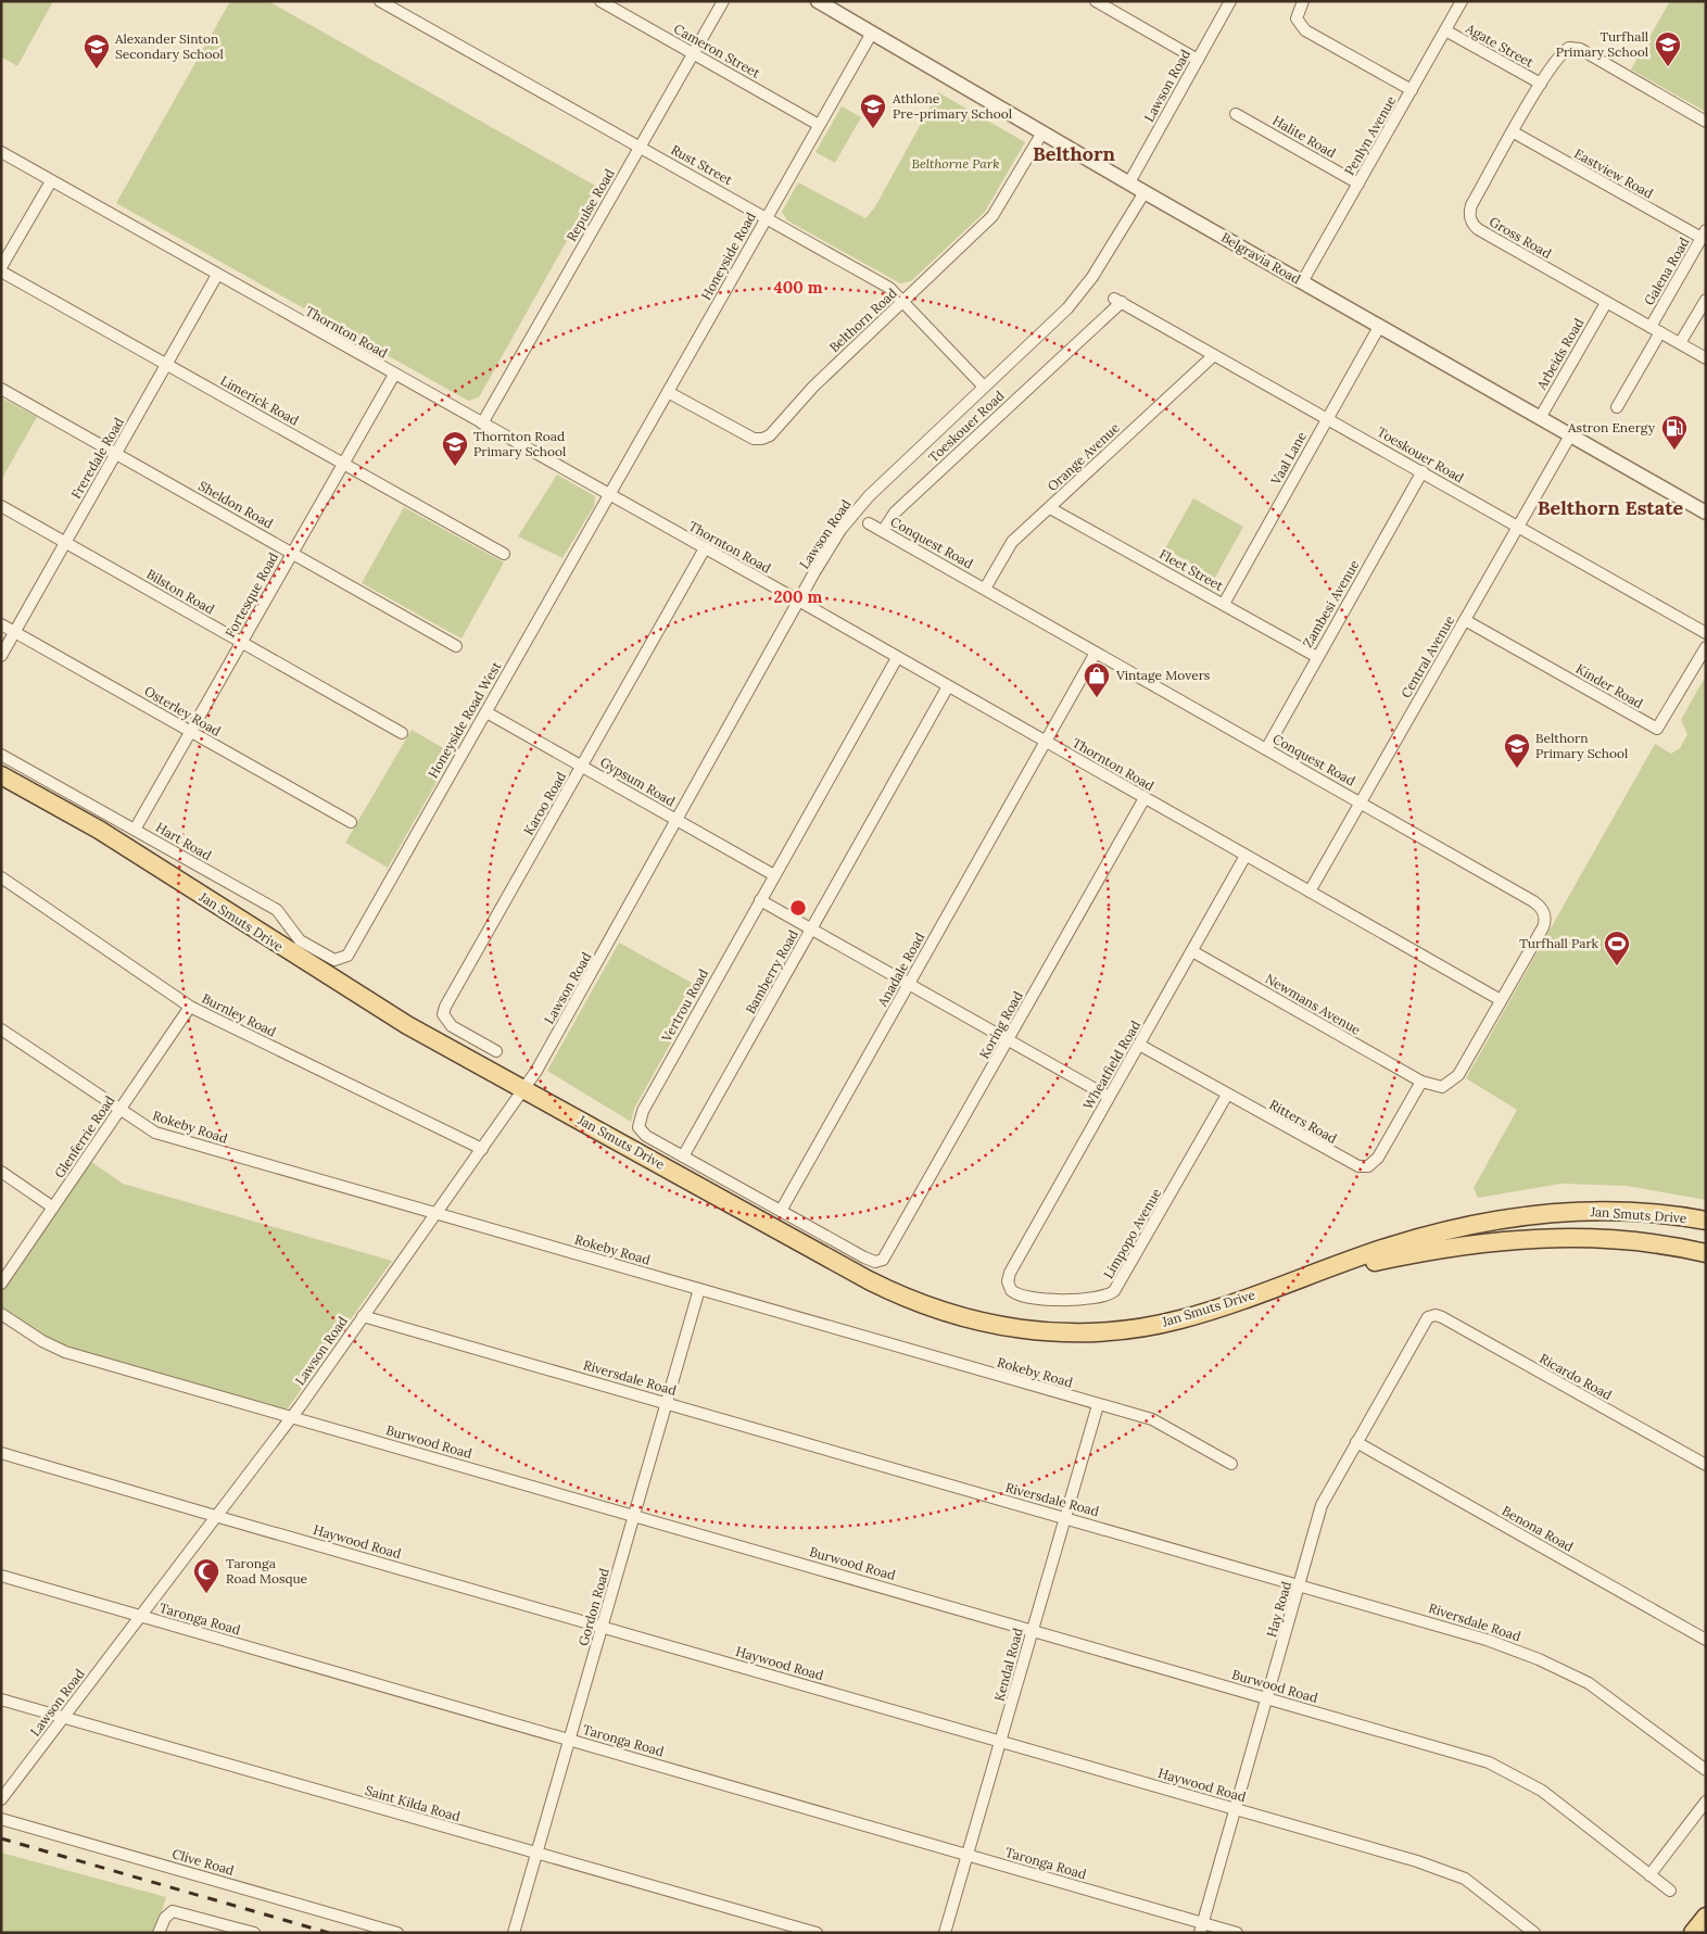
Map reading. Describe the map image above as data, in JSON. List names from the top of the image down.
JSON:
{
  "streets": {
    "main road": ["Jan Smuts Drive"],
    "street": [
      "Agate Street",
      "Cameron Street",
      "Lawson Road",
      "Penlyn Avenue",
      "Halite Road",
      "Rust Street",
      "Eastview Road",
      "Repulse Road",
      "Gross Road",
      "Honeyside Road",
      "Belgravia Road",
      "Galena Road",
      "Belthorn Road",
      "Thornton Road",
      "Arbeids Road",
      "Limerick Road",
      "Toeskouer Road",
      "Orange Avenue",
      "Freredale Road",
      "Vaal Lane",
      "Sheldon Road",
      "Conquest Road",
      "Fleet Street",
      "Bilston Road",
      "Fortesque Road",
      "Zambesi Avenue",
      "Central Avenue",
      "Kinder Road",
      "Osterley Road",
      "Honeyside Road West",
      "Gypsum Road",
      "Karoo Road",
      "Hart Road",
      "Anadale Road",
      "Bamberry Road",
      "Newmans Avenue",
      "Vertrou Road",
      "Burnley Road",
      "Koring Road",
      "Wheatfield Road",
      "Ritters Road",
      "Rokeby Road",
      "Glenferrie Road",
      "Limpopo Avenue",
      "Ricardo Road",
      "Riversdale Road",
      "Burwood Road",
      "Benona Road",
      "Haywood Road",
      "Gordon Road",
      "Hay Road",
      "Taronga Road",
      "Kendal Road",
      "Saint Kilda Road",
      "Clive Road"
    ]
  },
  "crossings": [
    ["Agate Street", "Penlyn Avenue"],
    ["Agate Street", "Gross Road"],
    ["Cameron Street", "Repulse Road"],
    ["Cameron Street", "Honeyside Road"],
    ["Lawson Road", "Rust Street"],
    ["Lawson Road", "Belgravia Road"],
    ["Lawson Road", "Thornton Road"],
    ["Lawson Road", "Gypsum Road"],
    ["Lawson Road", "Jan Smuts Drive"],
    ["Lawson Road", "Burnley Road"],
    ["Lawson Road", "Rokeby Road"],
    ["Lawson Road", "Riversdale Road"],
    ["Lawson Road", "Burwood Road"],
    ["Lawson Road", "Haywood Road"],
    ["Lawson Road", "Taronga Road"],
    ["Lawson Road", "Saint Kilda Road"],
    ["Penlyn Avenue", "Halite Road"],
    ["Penlyn Avenue", "Belgravia Road"],
    ["Rust Street", "Repulse Road"],
    ["Rust Street", "Honeyside Road"],
    ["Rust Street", "Belthorn Road"],
    ["Eastview Road", "Gross Road"],
    ["Eastview Road", "Galena Road"],
    ["Repulse Road", "Thornton Road"],
    ["Gross Road", "Galena Road"],
    ["Gross Road", "Arbeids Road"],
    ["Honeyside Road", "Belgravia Road"],
    ["Honeyside Road", "Belthorn Road"],
    ["Honeyside Road", "Thornton Road"],
    ["Honeyside Road", "Honeyside Road West"],
    ["Belgravia Road", "Belthorn Road"],
    ["Belgravia Road", "Arbeids Road"],
    ["Belgravia Road", "Vaal Lane"],
    ["Belgravia Road", "Central Avenue"],
    ["Thornton Road", "Freredale Road"],
    ["Thornton Road", "Conquest Road"],
    ["Thornton Road", "Fortesque Road"],
    ["Thornton Road", "Central Avenue"],
    ["Thornton Road", "Honeyside Road West"],
    ["Thornton Road", "Karoo Road"],
    ["Thornton Road", "Anadale Road"],
    ["Thornton Road", "Bamberry Road"],
    ["Thornton Road", "Vertrou Road"],
    ["Thornton Road", "Koring Road"],
    ["Thornton Road", "Wheatfield Road"],
    ["Limerick Road", "Freredale Road"],
    ["Limerick Road", "Fortesque Road"],
    ["Toeskouer Road", "Orange Avenue"],
    ["Toeskouer Road", "Vaal Lane"],
    ["Toeskouer Road", "Conquest Road"],
    ["Toeskouer Road", "Zambesi Avenue"],
    ["Toeskouer Road", "Central Avenue"],
    ["Orange Avenue", "Conquest Road"],
    ["Orange Avenue", "Fleet Street"],
    ["Freredale Road", "Sheldon Road"],
    ["Freredale Road", "Bilston Road"],
    ["Freredale Road", "Osterley Road"],
    ["Vaal Lane", "Fleet Street"],
    ["Sheldon Road", "Fortesque Road"],
    ["Conquest Road", "Zambesi Avenue"],
    ["Conquest Road", "Central Avenue"],
    ["Conquest Road", "Anadale Road"],
    ["Conquest Road", "Newmans Avenue"],
    ["Conquest Road", "Ritters Road"],
    ["Fleet Street", "Zambesi Avenue"],
    ["Bilston Road", "Fortesque Road"],
    ["Fortesque Road", "Osterley Road"],
    ["Fortesque Road", "Hart Road"],
    ["Central Avenue", "Kinder Road"],
    ["Honeyside Road West", "Gypsum Road"],
    ["Honeyside Road West", "Hart Road"],
    ["Gypsum Road", "Karoo Road"],
    ["Gypsum Road", "Vertrou Road"],
    ["Anadale Road", "Vertrou Road"],
    ["Bamberry Road", "Vertrou Road"],
    ["Newmans Avenue", "Wheatfield Road"],
    ["Newmans Avenue", "Ritters Road"],
    ["Vertrou Road", "Koring Road"],
    ["Burnley Road", "Glenferrie Road"],
    ["Wheatfield Road", "Ritters Road"],
    ["Wheatfield Road", "Limpopo Avenue"],
    ["Ritters Road", "Limpopo Avenue"],
    ["Rokeby Road", "Glenferrie Road"],
    ["Rokeby Road", "Gordon Road"],
    ["Rokeby Road", "Kendal Road"],
    ["Ricardo Road", "Hay Road"],
    ["Riversdale Road", "Gordon Road"],
    ["Riversdale Road", "Hay Road"],
    ["Riversdale Road", "Kendal Road"],
    ["Burwood Road", "Gordon Road"],
    ["Burwood Road", "Hay Road"],
    ["Burwood Road", "Kendal Road"],
    ["Benona Road", "Hay Road"],
    ["Haywood Road", "Gordon Road"],
    ["Haywood Road", "Hay Road"],
    ["Haywood Road", "Kendal Road"],
    ["Gordon Road", "Taronga Road"],
    ["Gordon Road", "Saint Kilda Road"],
    ["Hay Road", "Taronga Road"],
    ["Taronga Road", "Kendal Road"]
  ],
  "districts": ["Belthorn", "Belthorn Estate"],
  "parks": ["Belthorne Park"],
  "places": {
    "school or university": [
      "Turfhall Primary School",
      "Alexander Sinton Secondary School",
      "Athlone Pre-primary School",
      "Thornton Road Primary School",
      "Belthorn Primary School"
    ],
    "fuel station": ["Astron Energy"],
    "shop": ["Vintage Movers"],
    "sports": ["Turfhall Park"],
    "mosque": ["Taronga Road Mosque"]
  },
  "rings": ["400 m", "200 m"]
}
